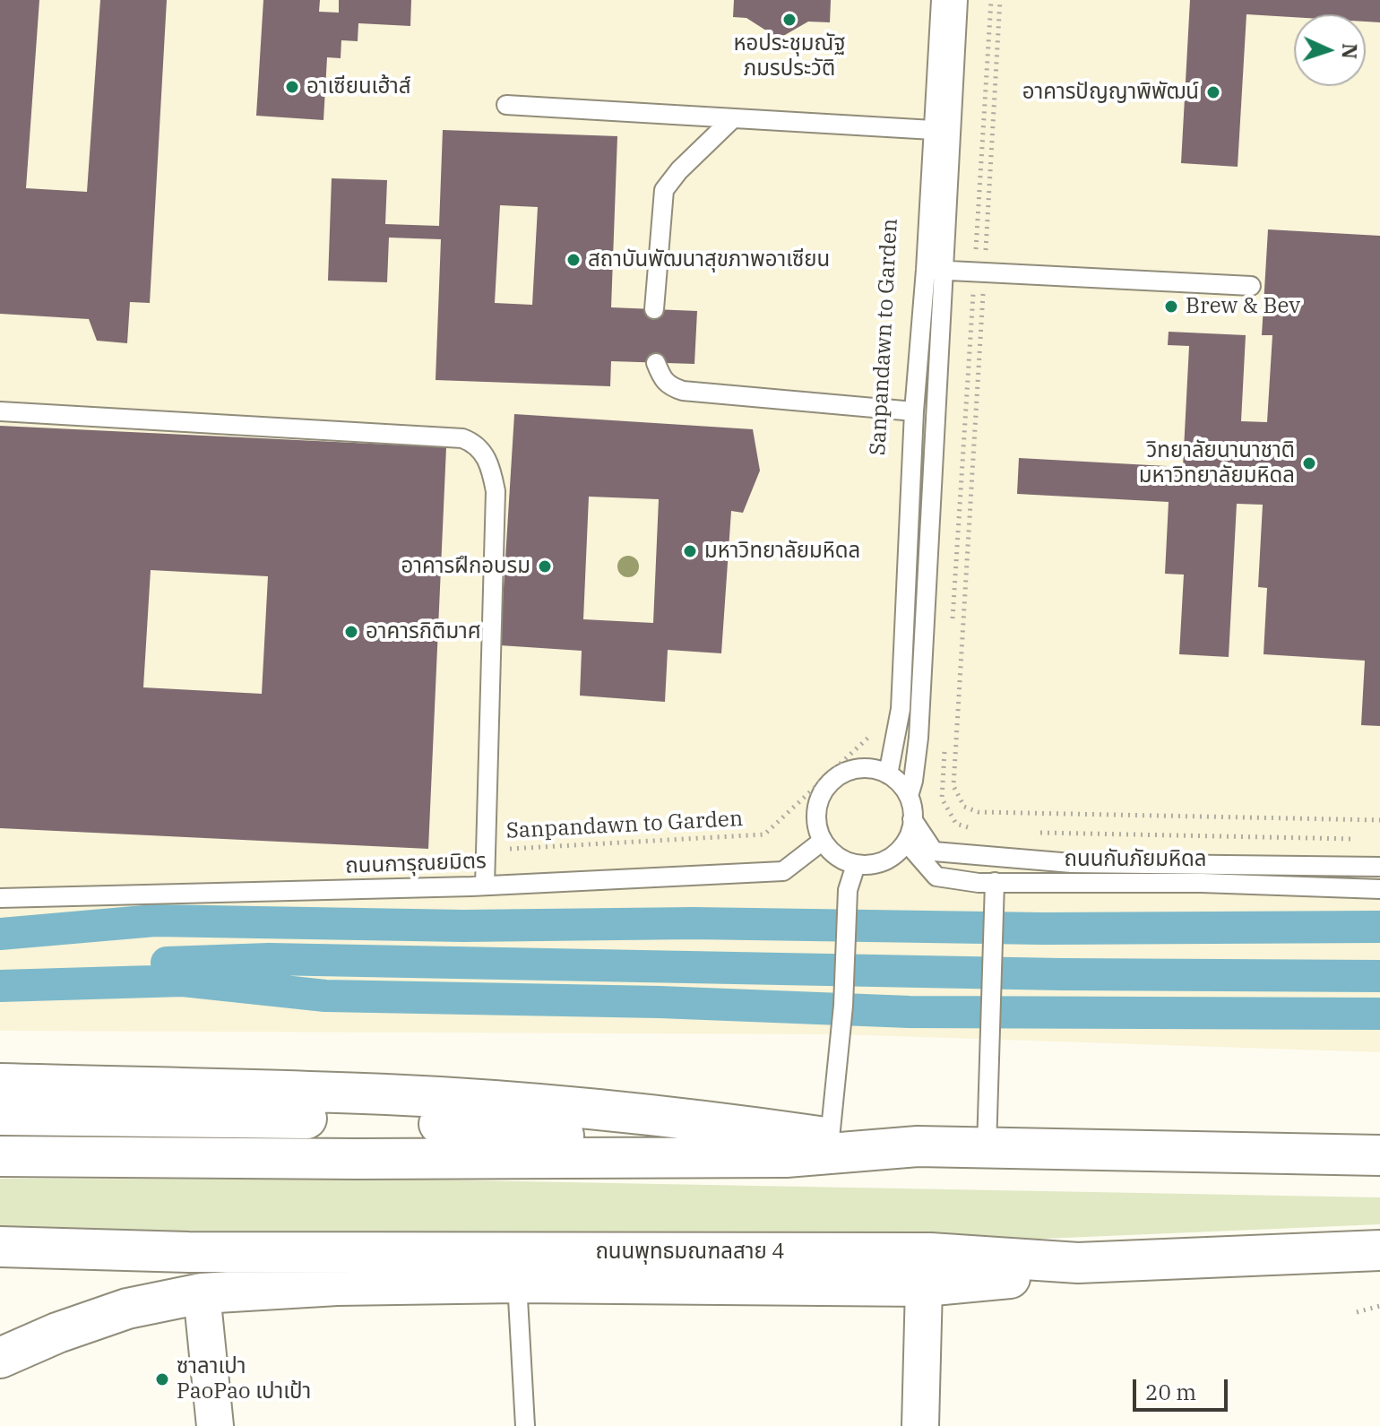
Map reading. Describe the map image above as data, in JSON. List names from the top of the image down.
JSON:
{
  "streets": {
    "main road": ["ถนนพุทธมณฑลสาย 4"],
    "lane": ["ถนนกันภัยมหิดล", "ถนนการุณยมิตร"],
    "path": ["Sanpandawn to Garden"]
  },
  "crossings": [
    ["ถนนกันภัยมหิดล", "ถนนการุณยมิตร"]
  ],
  "places": [
    "หอประชุมณัฐ ภมรประวัติ",
    "อาเซียนเฮ้าส์",
    "อาคารปัญญาพิพัฒน์",
    "สถาบันพัฒนาสุขภาพอาเซียน",
    "Brew & Bev",
    "วิทยาลัยนานาชาติ มหาวิทยาลัยมหิดล",
    "มหาวิทยาลัยมหิดล",
    "อาคารฝึกอบรม",
    "อาคารกิติมาศ",
    "ซาลาเปา PaoPao เปาเป้า"
  ],
  "scale_bar": "20 m",
  "north": "right"
}
